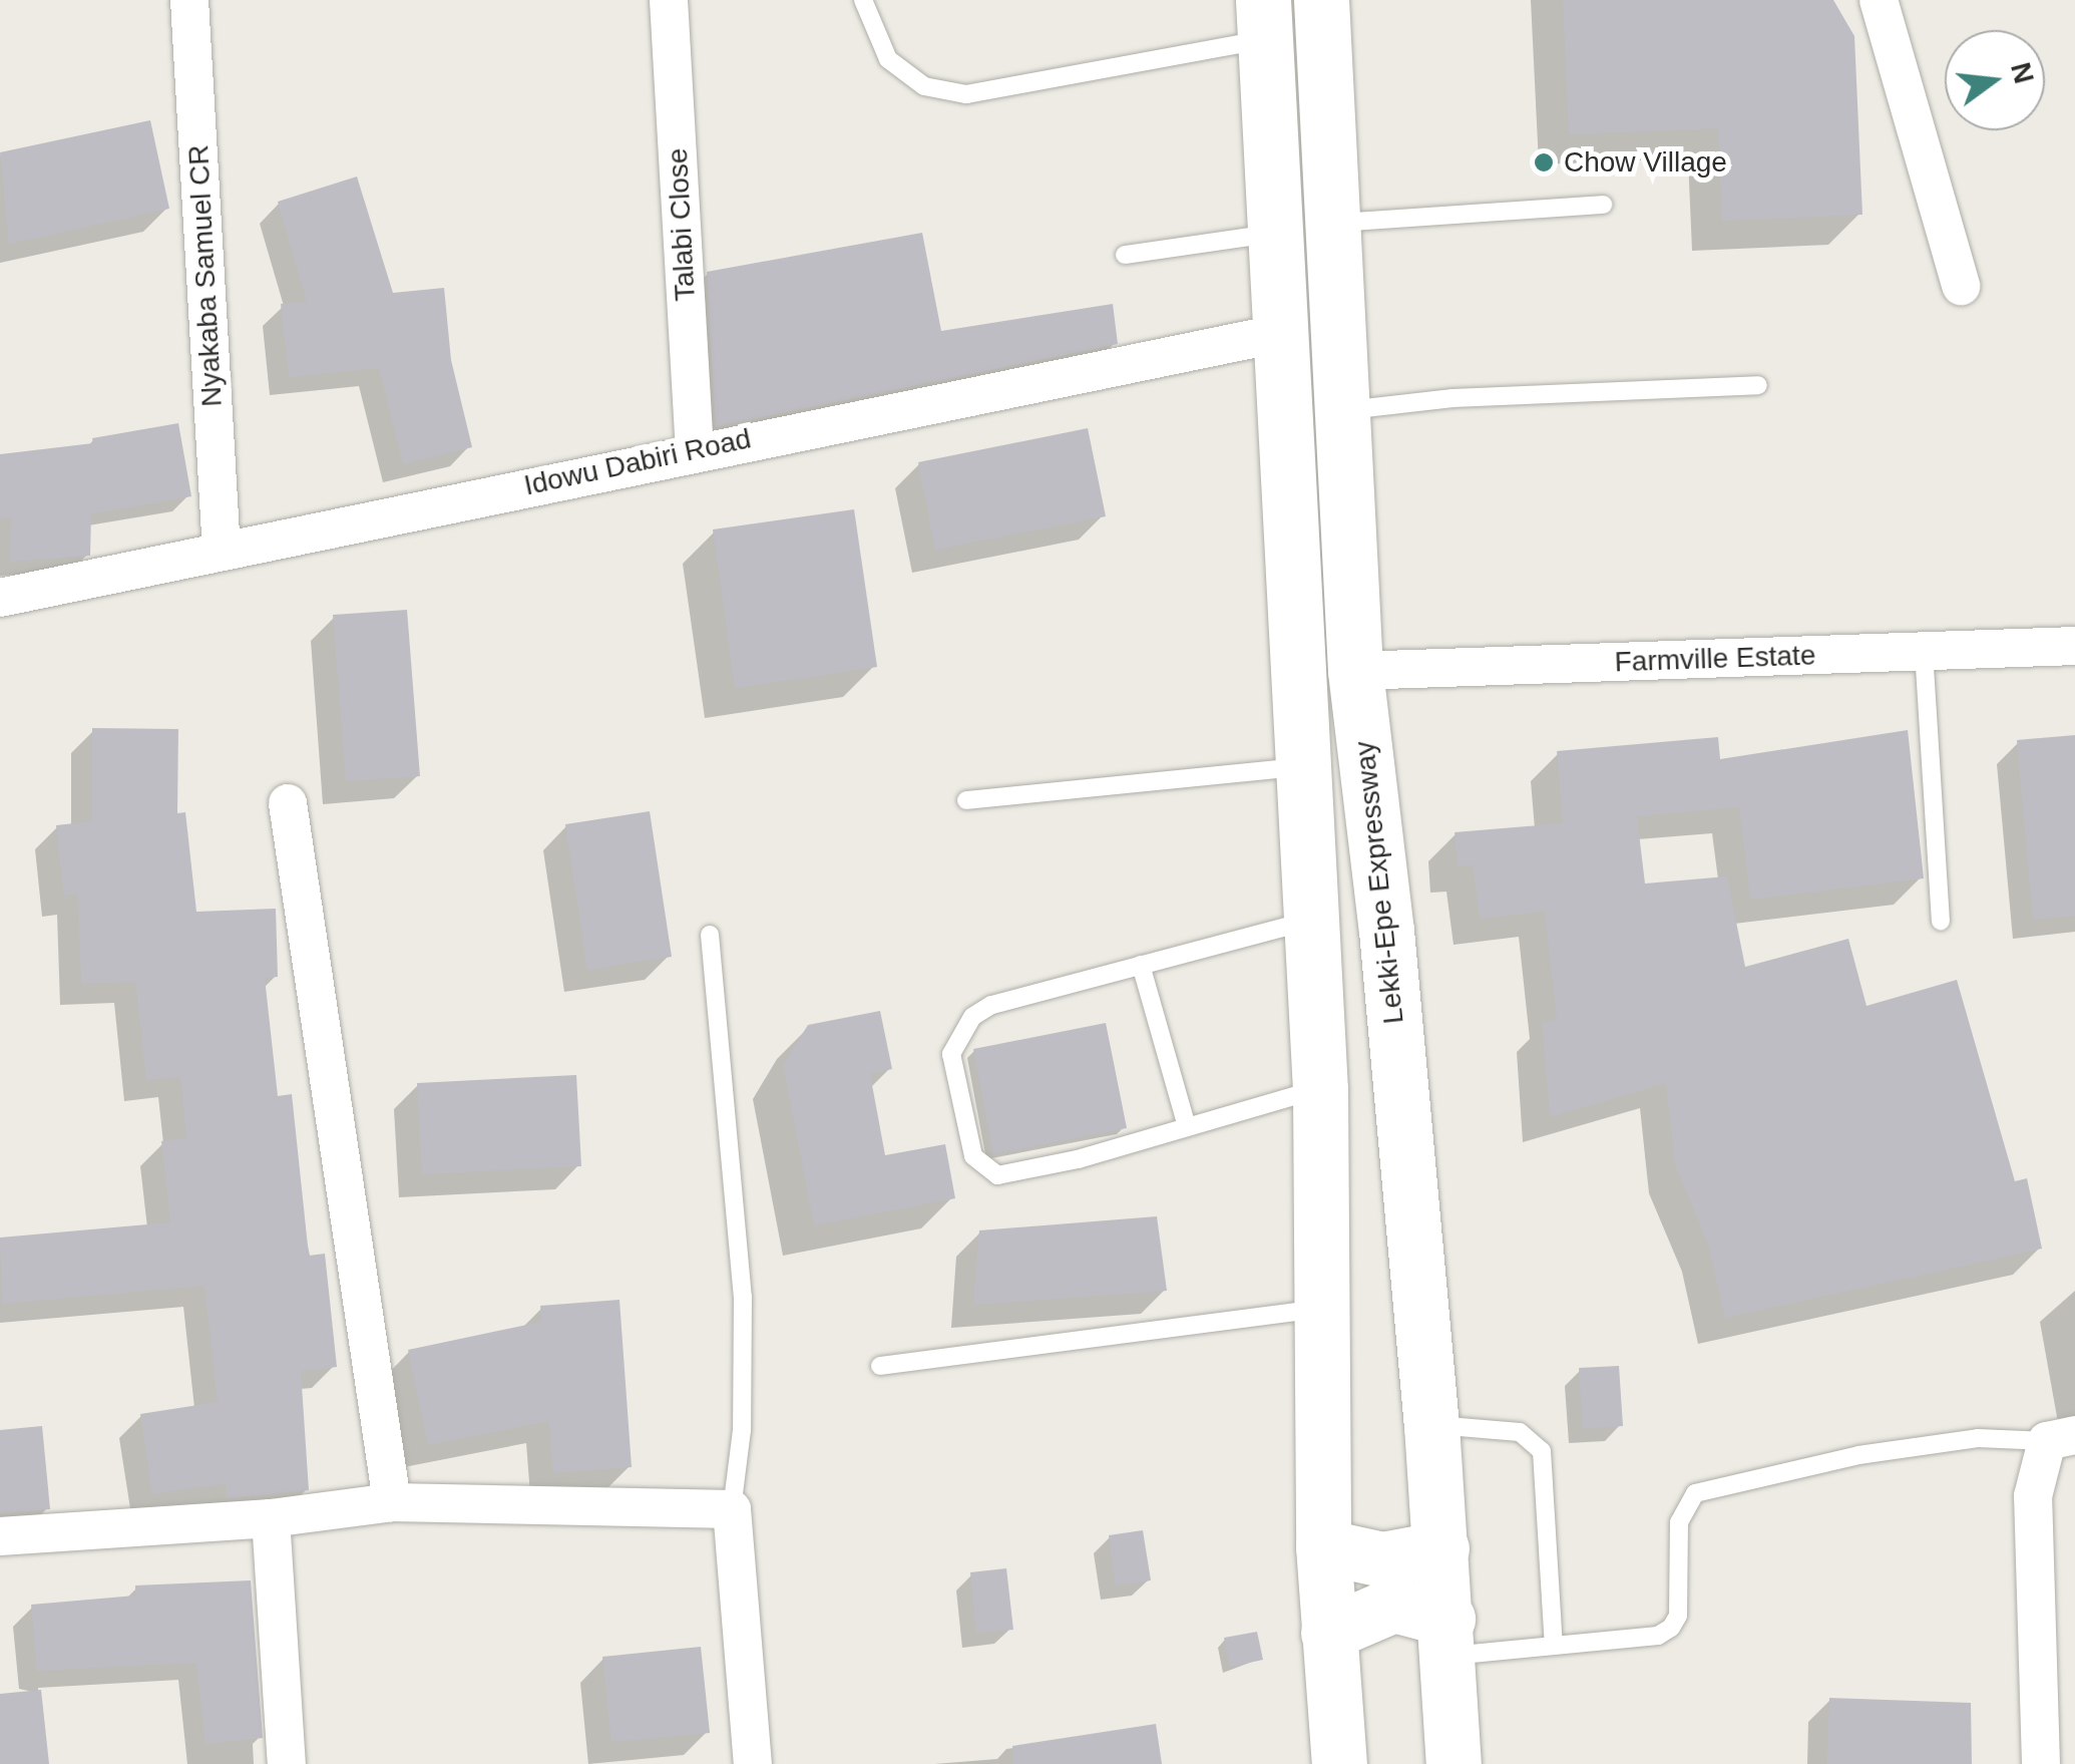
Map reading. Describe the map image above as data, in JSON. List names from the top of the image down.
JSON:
{
  "streets": {
    "highway": ["Lekki-Epe Expressway"],
    "street": [
      "Talabi Close",
      "Nyakaba Samuel CR",
      "Idowu Dabiri Road",
      "Farmville Estate"
    ]
  },
  "crossings": [
    ["Talabi Close", "Idowu Dabiri Road"],
    ["Nyakaba Samuel CR", "Idowu Dabiri Road"],
    ["Farmville Estate", "Lekki-Epe Expressway"]
  ],
  "places": ["Chow Village"],
  "north": "right"
}
